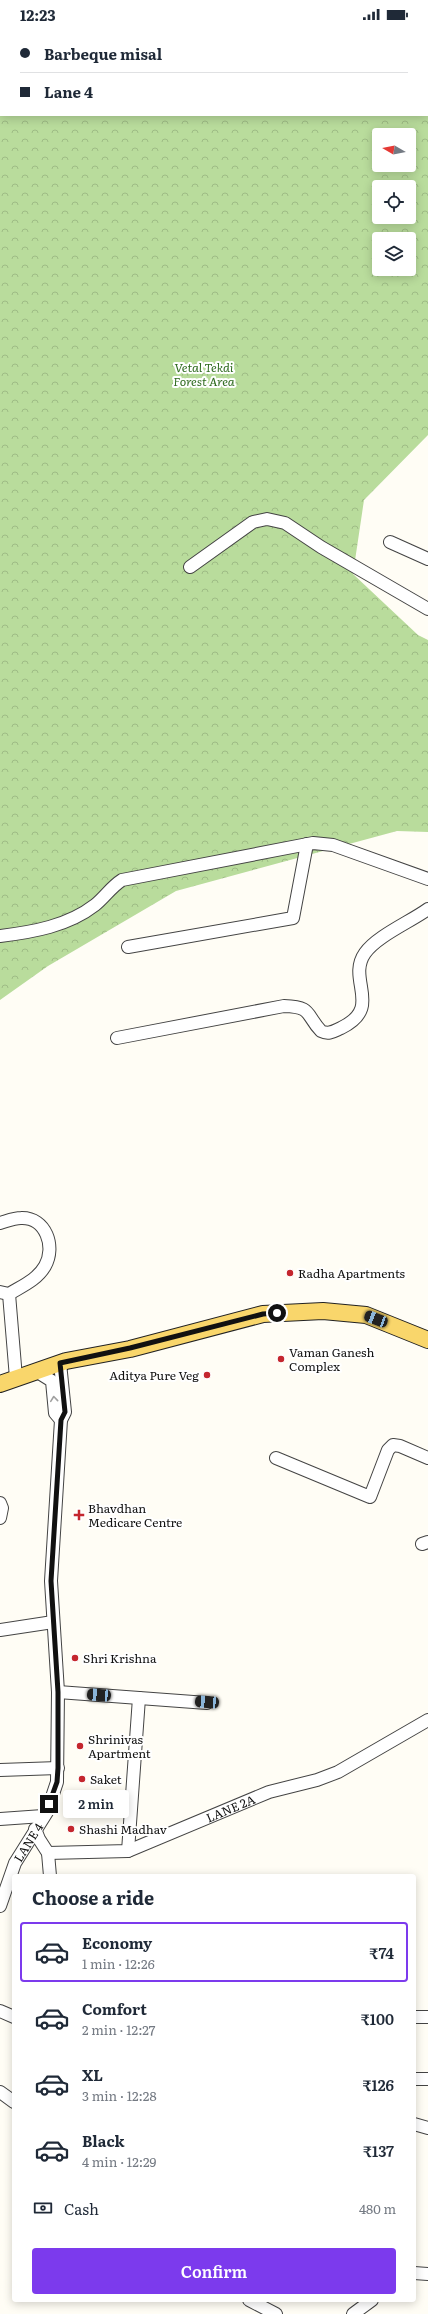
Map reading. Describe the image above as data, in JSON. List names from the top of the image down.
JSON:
{
  "streets": {
    "street": ["LANE 2A", "LANE 4"]
  },
  "parks": ["Vetal Tekdi Forest Area"],
  "places": {
    "other": [
      "Radha Apartments",
      "Vaman Ganesh Complex",
      "Aditya Pure Veg",
      "Shri Krishna",
      "Shrinivas Apartment",
      "Saket",
      "Shashi Madhav"
    ],
    "health": ["Bhavdhan Medicare Centre"]
  },
  "north": "left",
  "page": {
    "status": "12:23",
    "banner": ["Barbeque misal", "Lane 4"],
    "bubble": "2 min",
    "heading": "Choose a ride",
    "list": [
      {
        "name": "Economy",
        "note": "1 min · 12:26",
        "value": "₹74"
      },
      {
        "name": "Comfort",
        "note": "2 min · 12:27",
        "value": "₹100"
      },
      {
        "name": "XL",
        "note": "3 min · 12:28",
        "value": "₹126"
      },
      {
        "name": "Black",
        "note": "4 min · 12:29",
        "value": "₹137"
      }
    ],
    "pay": ["Cash", "480 m"],
    "buttons": "Confirm"
  }
}
